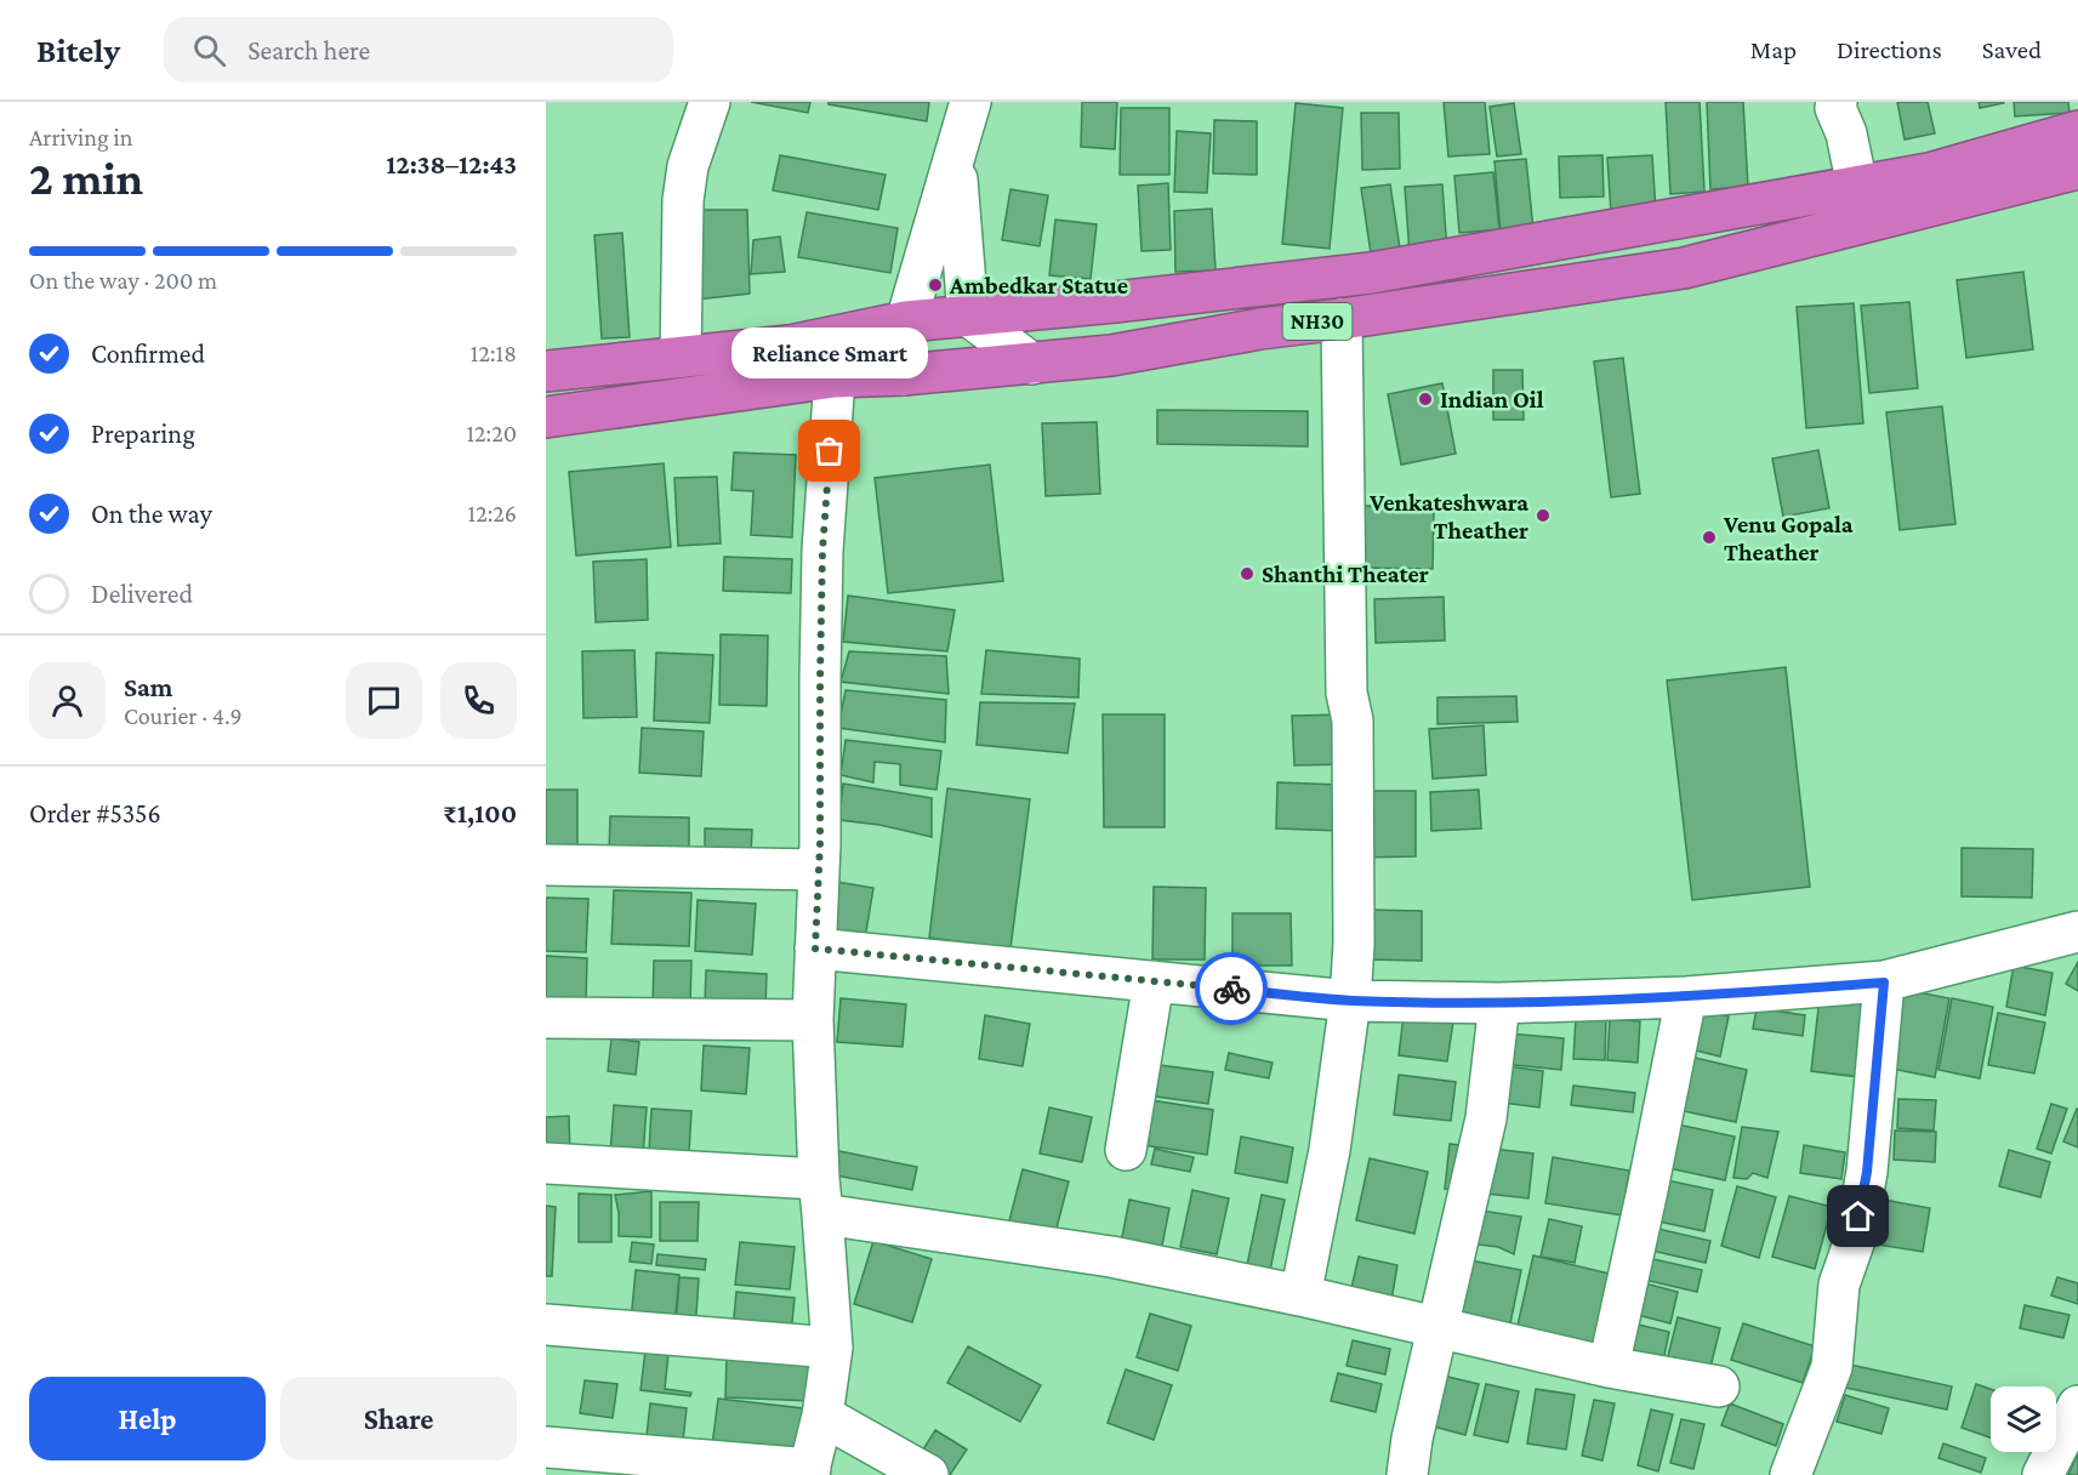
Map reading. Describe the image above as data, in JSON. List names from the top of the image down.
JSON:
{
  "streets": {
    "highway": ["NH30"]
  },
  "places": [
    "Ambedkar Statue",
    "Indian Oil",
    "Reliance Smart",
    "Venkateshwara Theather",
    "Venu Gopala Theather",
    "Shanthi Theater"
  ],
  "page": {
    "header": "Bitely",
    "search": "Search here",
    "nav": ["Map", "Directions", "Saved"],
    "heading": ["2 min", "Arriving in", "12:38–12:43"],
    "panel": [
      "Sam",
      "Courier · 4.9",
      "Order #5356",
      "₹1,100"
    ],
    "bar": "On the way · 200 m",
    "list": [
      ["Confirmed", "12:18"],
      ["Preparing", "12:20"],
      ["On the way", "12:26"],
      "Delivered"
    ],
    "bubble": "Reliance Smart",
    "buttons": ["Help", "Share"]
  }
}
